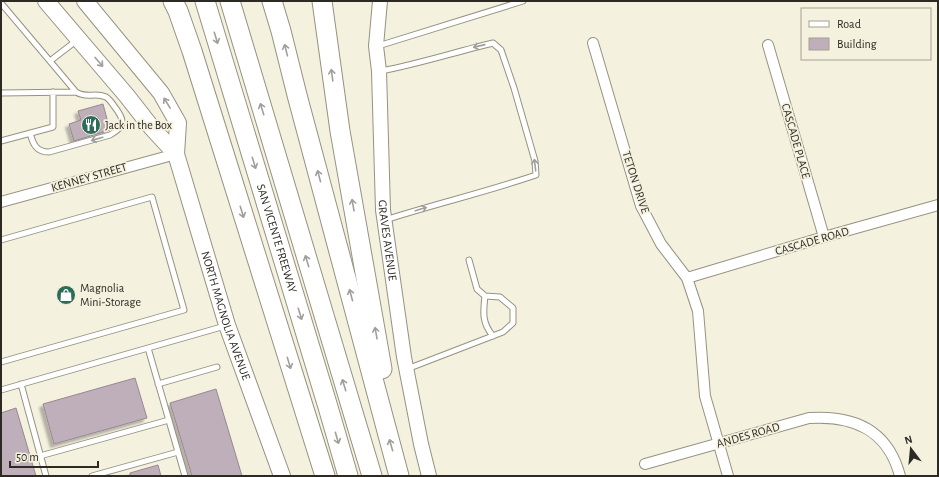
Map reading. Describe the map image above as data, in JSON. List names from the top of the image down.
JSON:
{
  "streets": {
    "highway": ["SAN VICENTE FREEWAY"],
    "main road": ["GRAVES AVENUE", "NORTH MAGNOLIA AVENUE"],
    "street": [
      "CASCADE PLACE",
      "KENNEY STREET",
      "TETON DRIVE",
      "CASCADE ROAD",
      "ANDES ROAD"
    ]
  },
  "crossings": [
    ["CASCADE PLACE", "CASCADE ROAD"],
    ["KENNEY STREET", "NORTH MAGNOLIA AVENUE"],
    ["TETON DRIVE", "CASCADE ROAD"],
    ["TETON DRIVE", "ANDES ROAD"]
  ],
  "places": {
    "restaurant": ["Jack in the Box"],
    "shop": ["Magnolia Mini-Storage"]
  },
  "legend": ["Road", "Building"],
  "scale_bar": "50 m",
  "north": "top"
}
